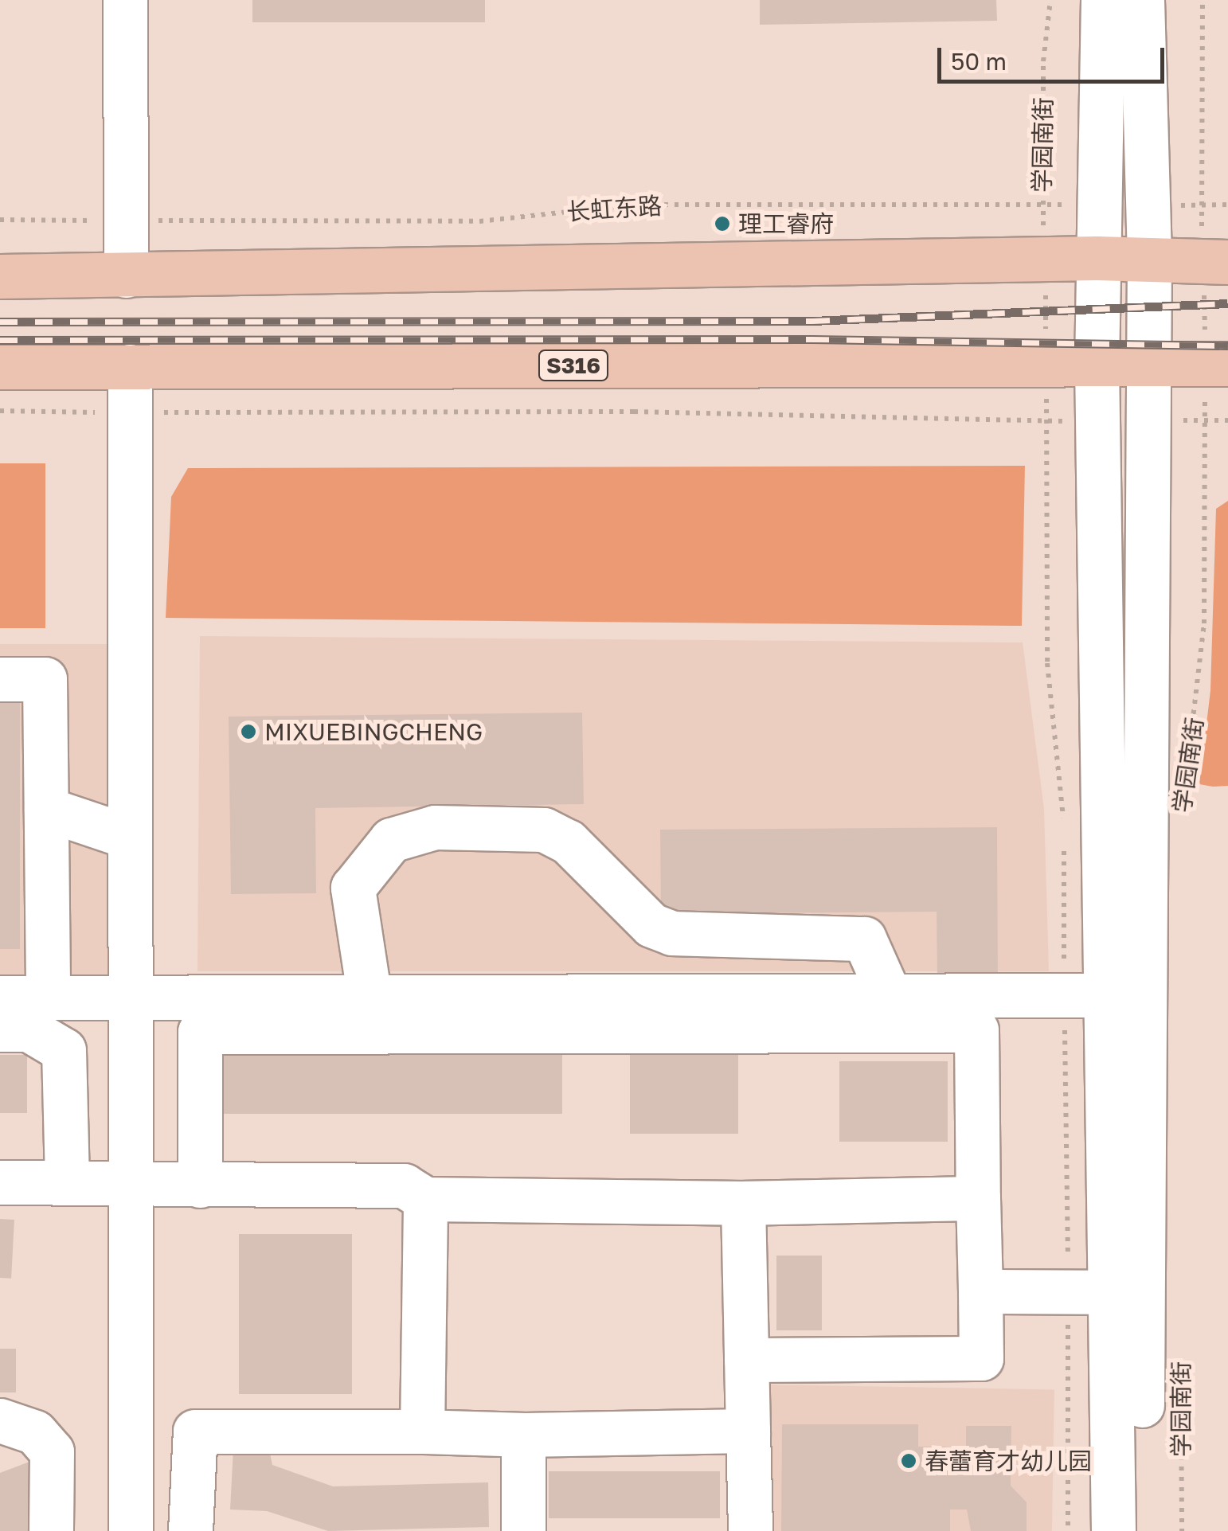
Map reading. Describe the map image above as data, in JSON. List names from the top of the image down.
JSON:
{
  "streets": {
    "main road": ["S316"],
    "street": ["学园南街"],
    "path": ["长虹东路"]
  },
  "crossings": [
    ["学园南街", "长虹东路"],
    ["学园南街", "S316"]
  ],
  "places": ["理工睿府", "MIXUEBINGCHENG", "春蕾育才幼儿园"],
  "scale_bar": "50 m"
}
